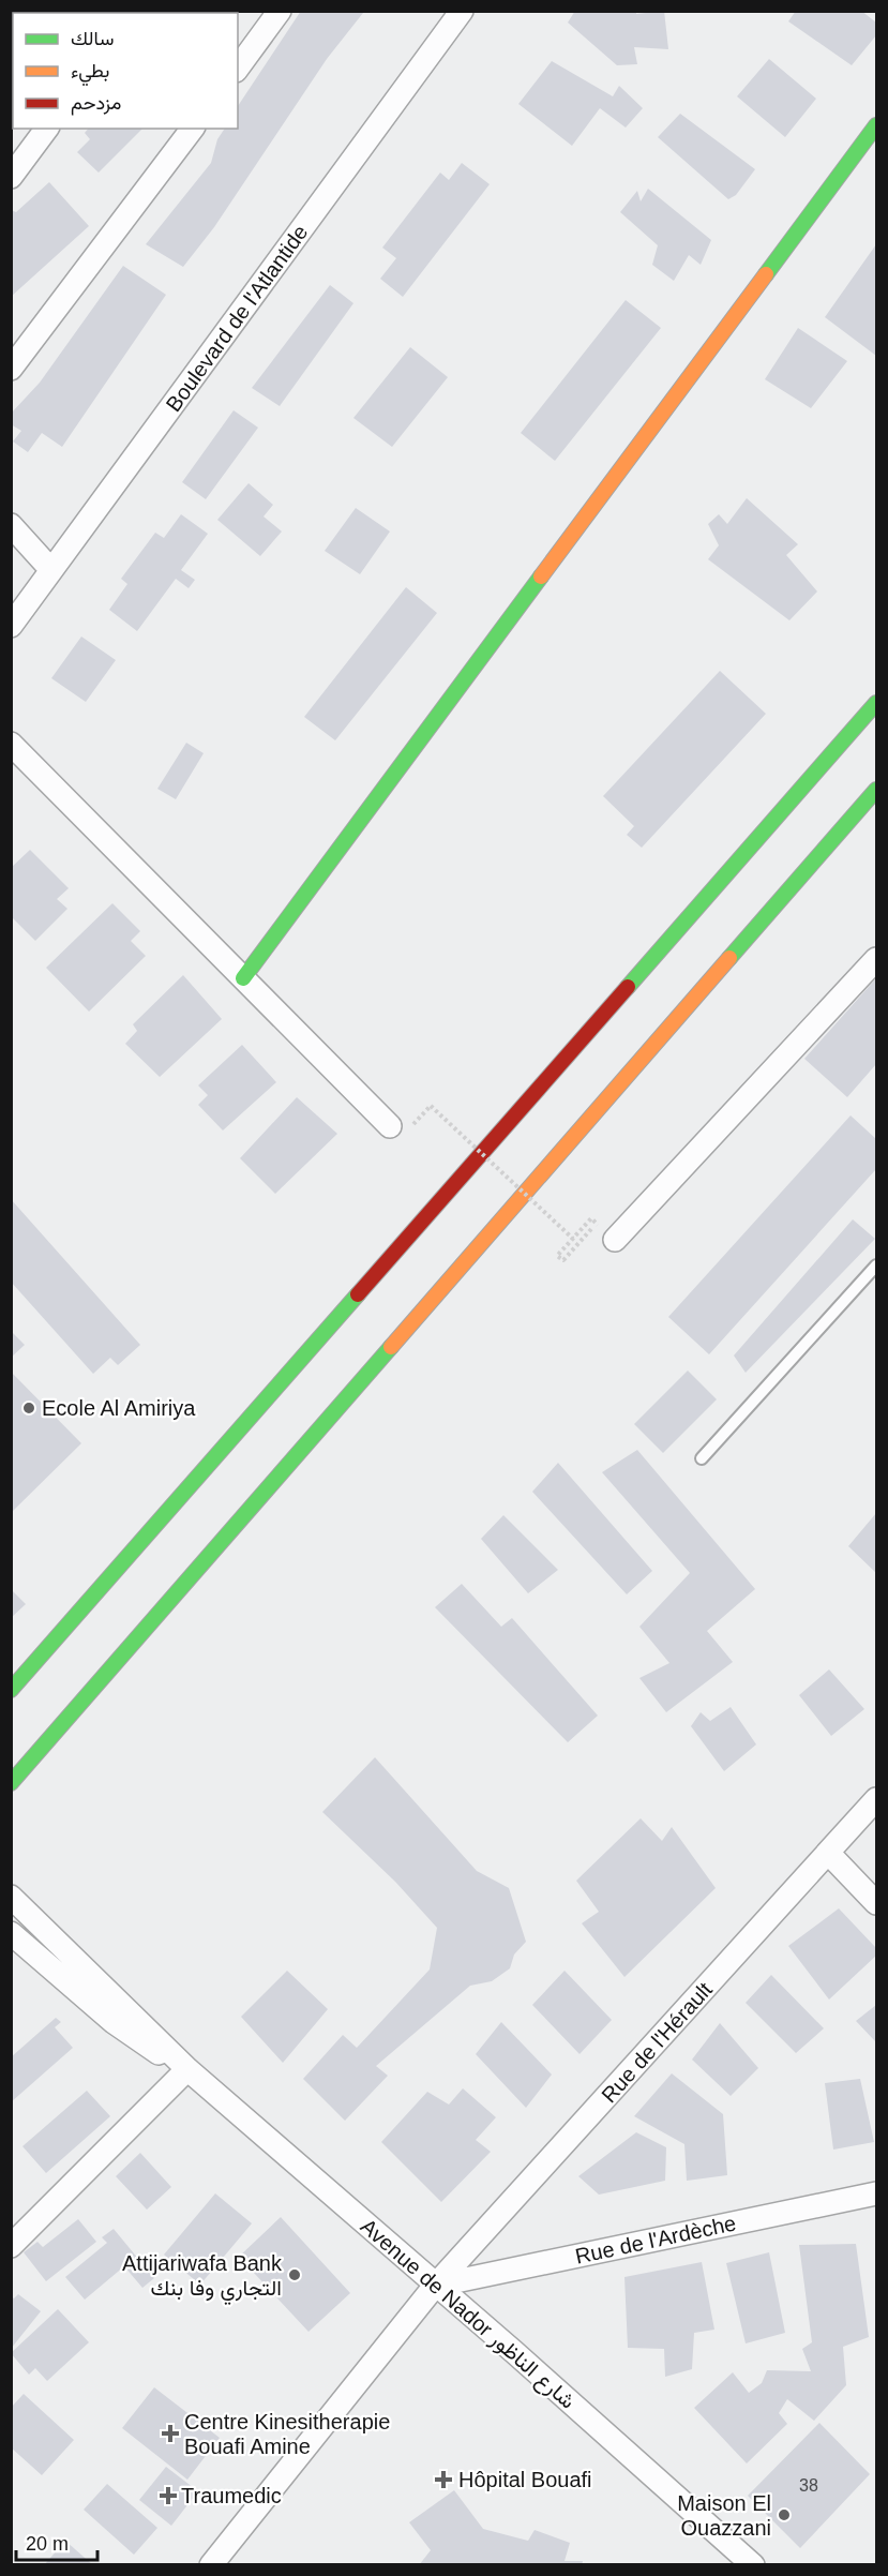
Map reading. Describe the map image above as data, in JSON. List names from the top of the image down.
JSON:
{
  "streets": {
    "street": [
      "Boulevard de l'Atlantide",
      "Rue de l'Hérault",
      "Rue de l'Ardèche",
      "Avenue de Nador شارع الناظور"
    ]
  },
  "crossings": [
    ["Rue de l'Hérault", "Rue de l'Ardèche"],
    ["Rue de l'Hérault", "Avenue de Nador شارع الناظور"],
    ["Rue de l'Ardèche", "Avenue de Nador شارع الناظور"]
  ],
  "places": {
    "other": ["Ecole Al Amiriya", "Attijariwafa Bank التجاري وفا بنك", "Maison El Ouazzani"],
    "health": ["Centre Kinesitherapie Bouafi Amine", "Hôpital Bouafi", "Traumedic"]
  },
  "house_numbers": ["38"],
  "legend": ["سالك", "بطيء", "مزدحم"],
  "scale_bar": "20 m"
}
